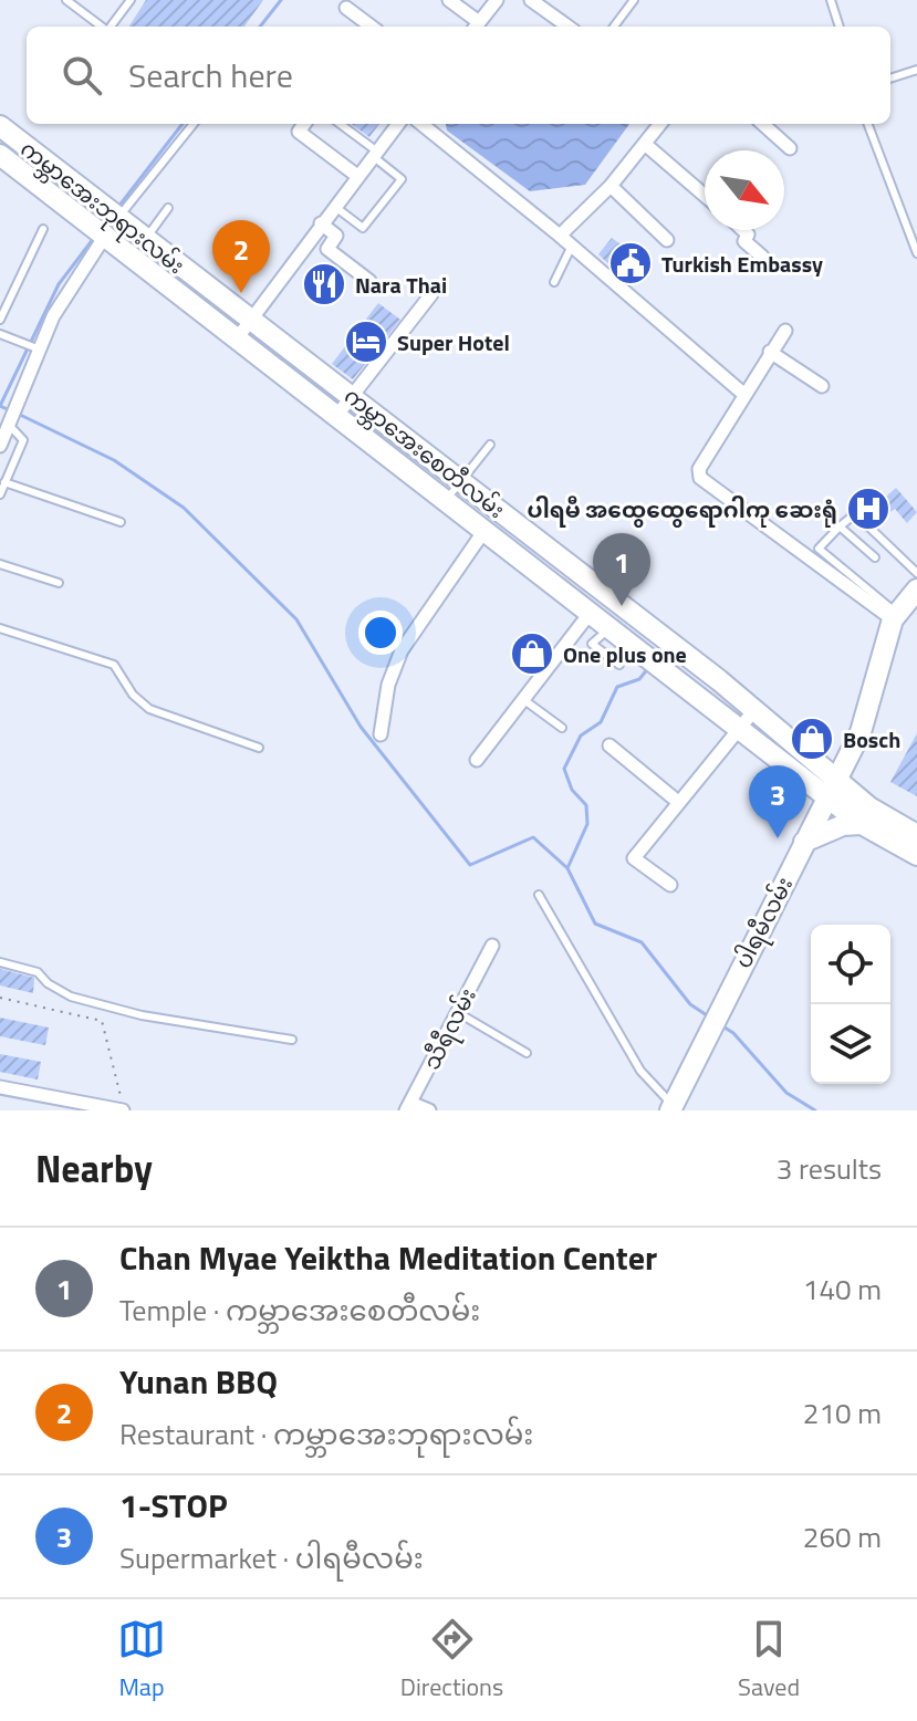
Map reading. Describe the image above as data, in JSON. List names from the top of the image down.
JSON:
{
  "streets": {
    "main road": ["ကမ္ဘာအေးဘုရားလမ်း", "ကမ္ဘာအေးစေတီလမ်း", "ပါရမီလမ်း"],
    "street": ["သီရီလမ်း"]
  },
  "crossings": [
    ["ကမ္ဘာအေးဘုရားလမ်း", "ကမ္ဘာအေးစေတီလမ်း"]
  ],
  "places": {
    "public building": ["Turkish Embassy"],
    "restaurant": ["Nara Thai"],
    "hotel": ["Super Hotel"],
    "hospital": ["ပါရမီ အထွေထွေရောဂါကု ဆေးရုံ"],
    "shop": ["One plus one", "Bosch"]
  },
  "north": "bottom right",
  "page": {
    "search": "Search here",
    "pins": ["2", "1", "3"],
    "heading": ["Nearby", "3 results"],
    "list": [
      {
        "mark": "1",
        "name": "Chan Myae Yeiktha Meditation Center",
        "note": "Temple · ကမ္ဘာအေးစေတီလမ်း",
        "value": "140 m"
      },
      {
        "mark": "2",
        "name": "Yunan BBQ",
        "note": "Restaurant · ကမ္ဘာအေးဘုရားလမ်း",
        "value": "210 m"
      },
      {
        "mark": "3",
        "name": "1-STOP",
        "note": "Supermarket · ပါရမီလမ်း",
        "value": "260 m"
      }
    ],
    "nav": ["Map", "Directions", "Saved"]
  }
}
